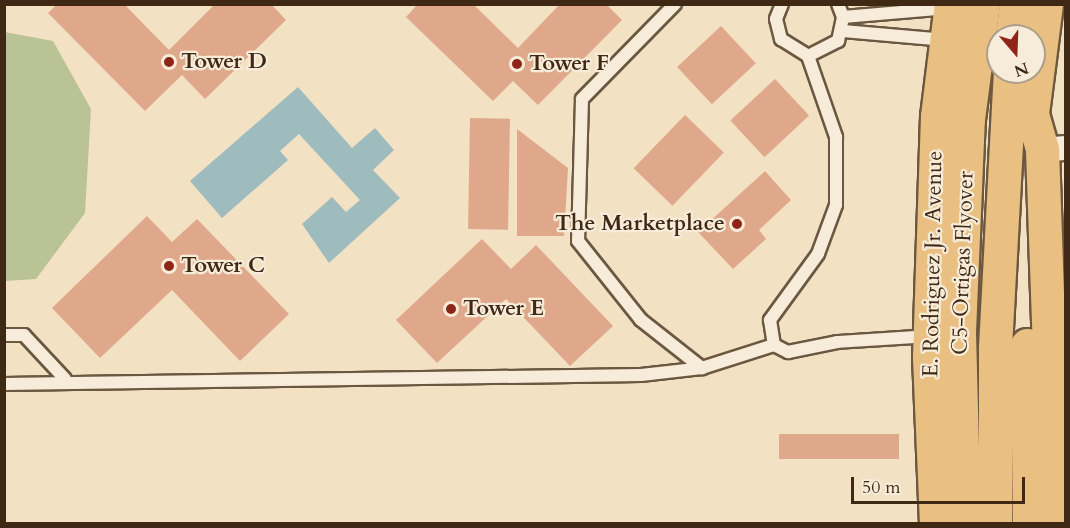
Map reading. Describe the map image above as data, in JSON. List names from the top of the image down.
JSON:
{
  "streets": {
    "main road": ["C5-Ortigas Flyover", "E. Rodriguez Jr. Avenue"]
  },
  "places": [
    "Tower D",
    "Tower F",
    "The Marketplace",
    "Tower C",
    "Tower E"
  ],
  "scale_bar": "50 m",
  "north": "bottom"
}
